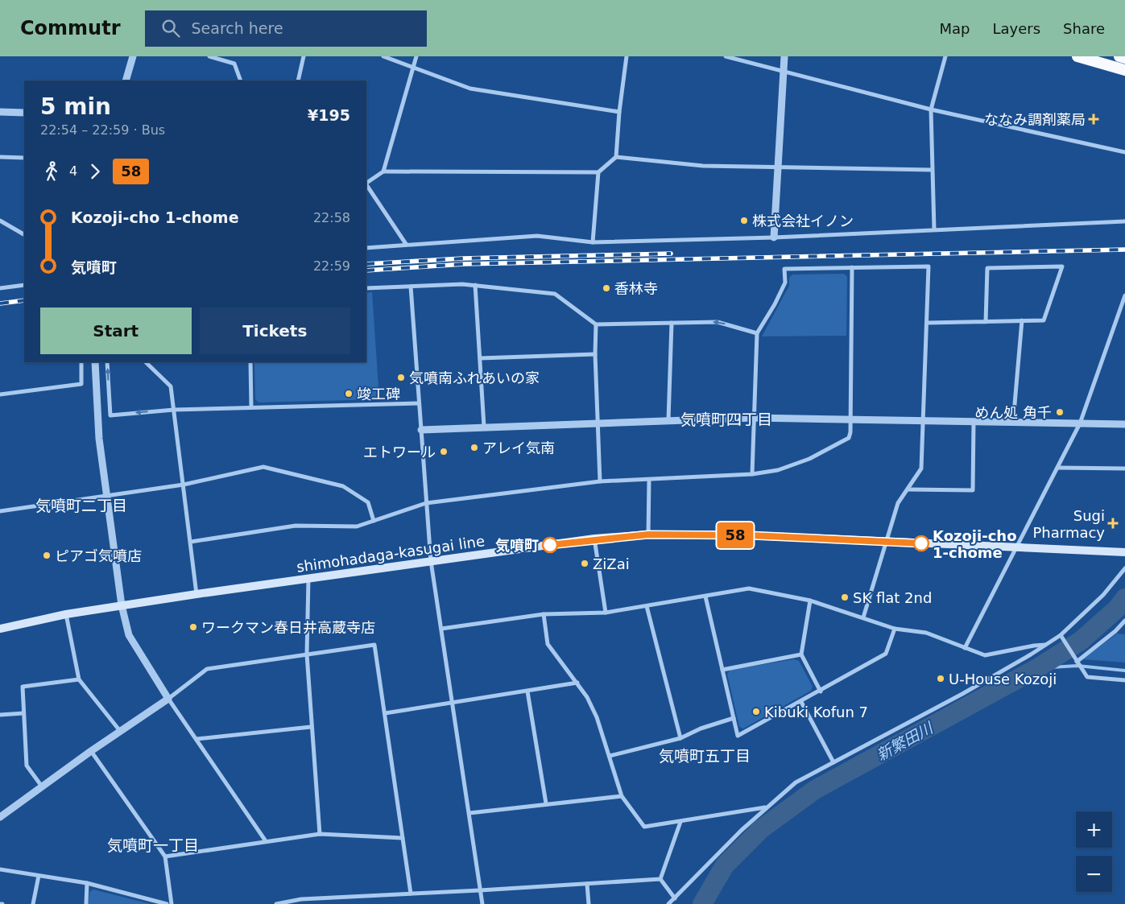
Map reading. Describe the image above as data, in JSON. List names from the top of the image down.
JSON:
{
  "streets": {
    "main road": ["shimohadaga-kasugai line"]
  },
  "districts": [
    "気噴町四丁目",
    "気噴町二丁目",
    "気噴町五丁目",
    "気噴町一丁目"
  ],
  "water": ["新繁田川"],
  "places": {
    "health": ["ななみ調剤薬局", "Sugi Pharmacy"],
    "other": [
      "株式会社イノン",
      "香林寺",
      "気噴南ふれあいの家",
      "竣工碑",
      "めん処 角千",
      "アレイ気南",
      "エトワール",
      "Kozoji-cho 1-chome",
      "気噴町",
      "ピアゴ気噴店",
      "ZiZai",
      "SK flat 2nd",
      "ワークマン春日井高蔵寺店",
      "U-House Kozoji",
      "Kibuki Kofun 7"
    ]
  },
  "lines": ["bus line 58"],
  "page": {
    "header": "Commutr",
    "search": "Search here",
    "nav": ["Map", "Layers", "Share"],
    "on_map": "58",
    "heading": ["5 min", "22:54 – 22:59 · Bus", "¥195"],
    "legs": ["4", "58"],
    "list": [
      {
        "name": "Kozoji-cho 1-chome",
        "value": "22:58"
      },
      {
        "name": "気噴町",
        "value": "22:59"
      }
    ],
    "buttons": ["Start", "Tickets"],
    "map_buttons": ["+", "−"]
  }
}
